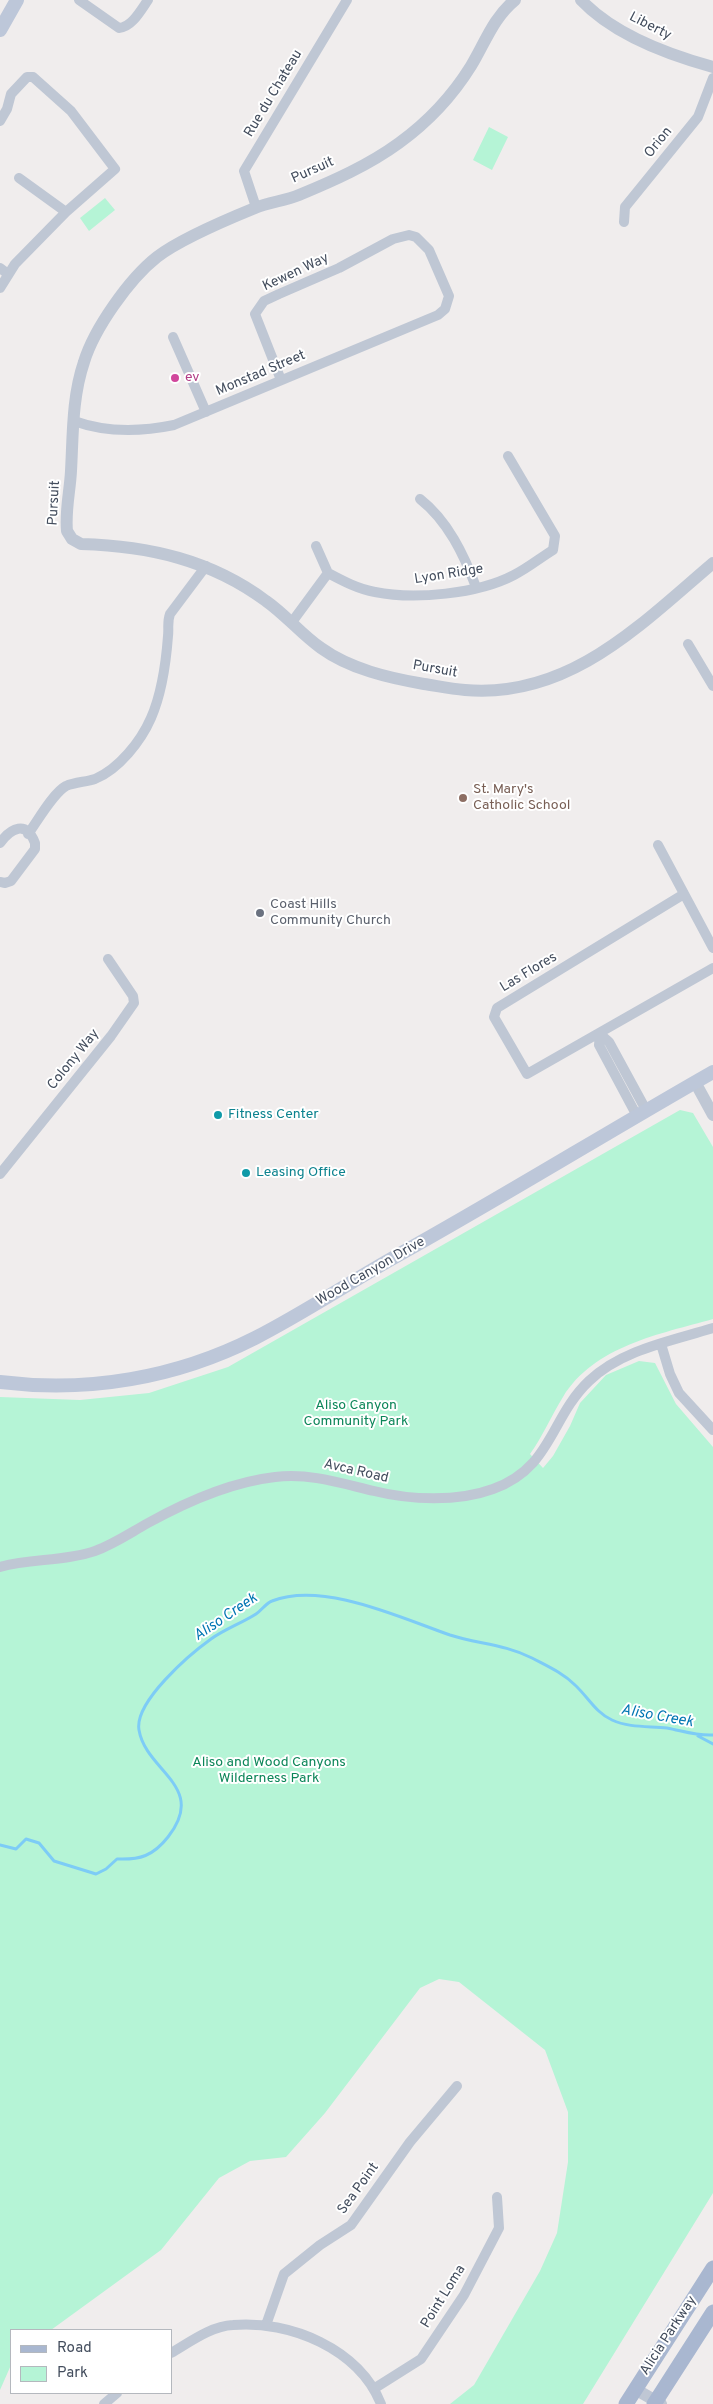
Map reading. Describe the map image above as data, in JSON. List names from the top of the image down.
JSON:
{
  "streets": {
    "main road": ["Wood Canyon Drive", "Alicia Parkway"],
    "street": [
      "Liberty",
      "Rue du Chateau",
      "Orion",
      "Pursuit",
      "Kewen Way",
      "Monstad Street",
      "Lyon Ridge",
      "Las Flores",
      "Colony Way",
      "Avca Road",
      "Sea Point",
      "Point Loma"
    ]
  },
  "crossings": [
    ["Rue du Chateau", "Pursuit"],
    ["Pursuit", "Monstad Street"],
    ["Kewen Way", "Monstad Street"]
  ],
  "water": ["Aliso Creek"],
  "parks": ["Aliso Canyon Community Park", "Aliso and Wood Canyons Wilderness Park"],
  "places": [
    "ev",
    "St. Mary's Catholic School",
    "Coast Hills Community Church",
    "Fitness Center",
    "Leasing Office"
  ],
  "legend": ["Road", "Park"]
}
